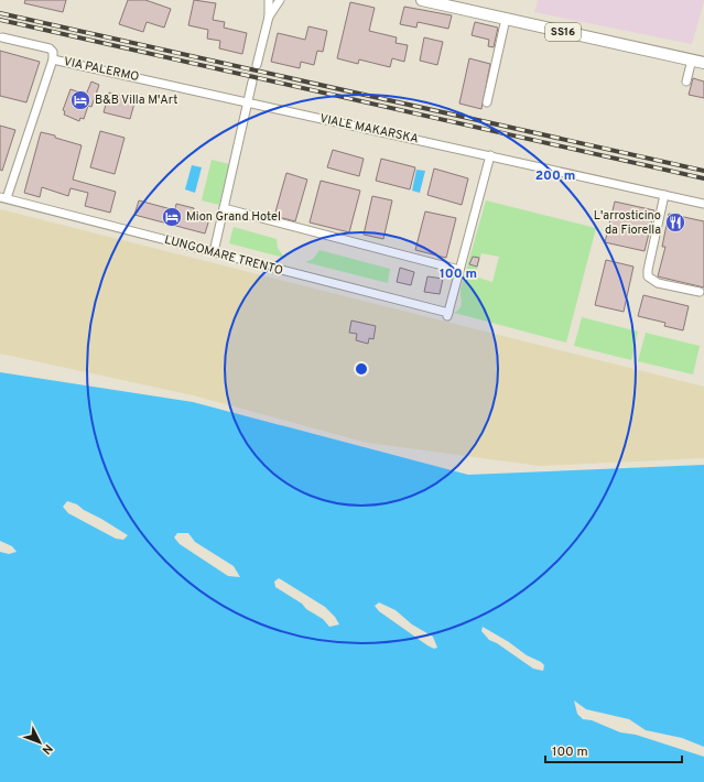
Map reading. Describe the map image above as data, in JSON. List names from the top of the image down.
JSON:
{
  "streets": {
    "main road": ["SS16"],
    "street": ["VIA PALERMO", "VIALE MAKARSKA", "LUNGOMARE TRENTO"]
  },
  "crossings": [
    ["VIA PALERMO", "VIALE MAKARSKA"],
    ["VIA PALERMO", "LUNGOMARE TRENTO"]
  ],
  "places": {
    "hotel": ["B&B Villa M'Art", "Mion Grand Hotel"],
    "restaurant": ["L'arrosticino da Fiorella"]
  },
  "scale_bar": "100 m",
  "north": "bottom right",
  "rings": ["200 m", "100 m"]
}
